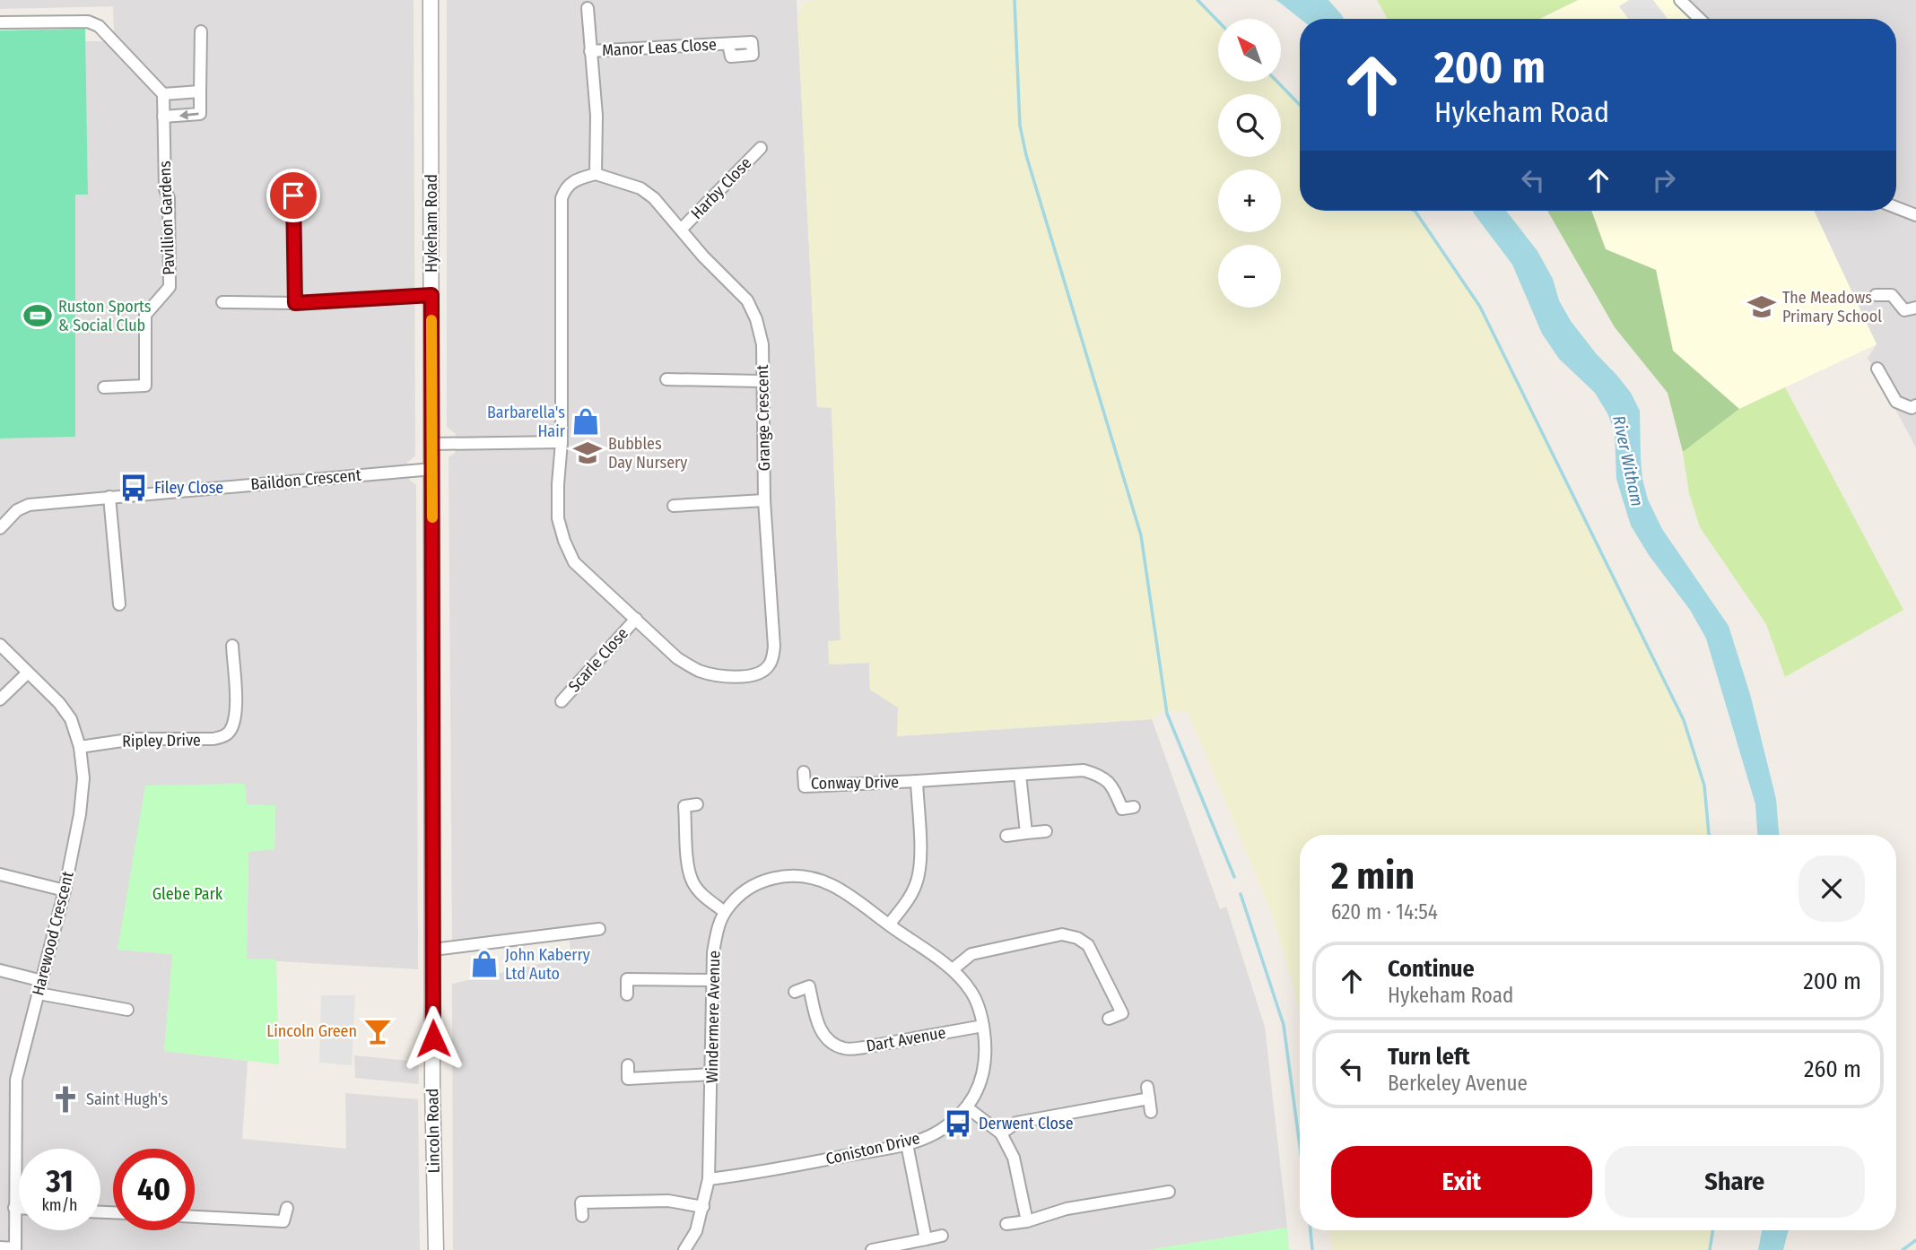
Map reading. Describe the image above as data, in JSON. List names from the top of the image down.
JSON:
{
  "streets": {
    "street": [
      "Manor Leas Close",
      "Harby Close",
      "Pavillion Gardens",
      "Hykeham Road",
      "Grange Crescent",
      "Baildon Crescent",
      "Scarle Close",
      "Ripley Drive",
      "Conway Drive",
      "Harewood Crescent",
      "Windermere Avenue",
      "Dart Avenue",
      "Lincoln Road",
      "Coniston Drive"
    ]
  },
  "crossings": [
    ["Manor Leas Close", "Grange Crescent"],
    ["Harby Close", "Grange Crescent"],
    ["Hykeham Road", "Baildon Crescent"],
    ["Hykeham Road", "Lincoln Road"],
    ["Grange Crescent", "Scarle Close"],
    ["Ripley Drive", "Harewood Crescent"],
    ["Conway Drive", "Windermere Avenue"],
    ["Windermere Avenue", "Dart Avenue"],
    ["Windermere Avenue", "Coniston Drive"]
  ],
  "water": ["River Witham"],
  "parks": ["Glebe Park"],
  "places": {
    "school or university": ["The Meadows Primary School", "Bubbles Day Nursery"],
    "sports": ["Ruston Sports & Social Club"],
    "shop": ["Barbarella's Hair", "John Kaberry Ltd Auto"],
    "bus stop": ["Filey Close", "Derwent Close"],
    "bar": ["Lincoln Green"],
    "church": ["Saint Hugh's"]
  },
  "north": "top left",
  "page": {
    "map_buttons": ["+", "−"],
    "turn": ["200 m", "Hykeham Road"],
    "heading": ["2 min", "620 m · 14:54"],
    "list": [
      {
        "name": "Continue",
        "note": "Hykeham Road",
        "value": "200 m"
      },
      {
        "name": "Turn left",
        "note": "Berkeley Avenue",
        "value": "260 m"
      }
    ],
    "buttons": ["Exit", "Share"],
    "speed": "31 km/h",
    "limit": "40"
  }
}
